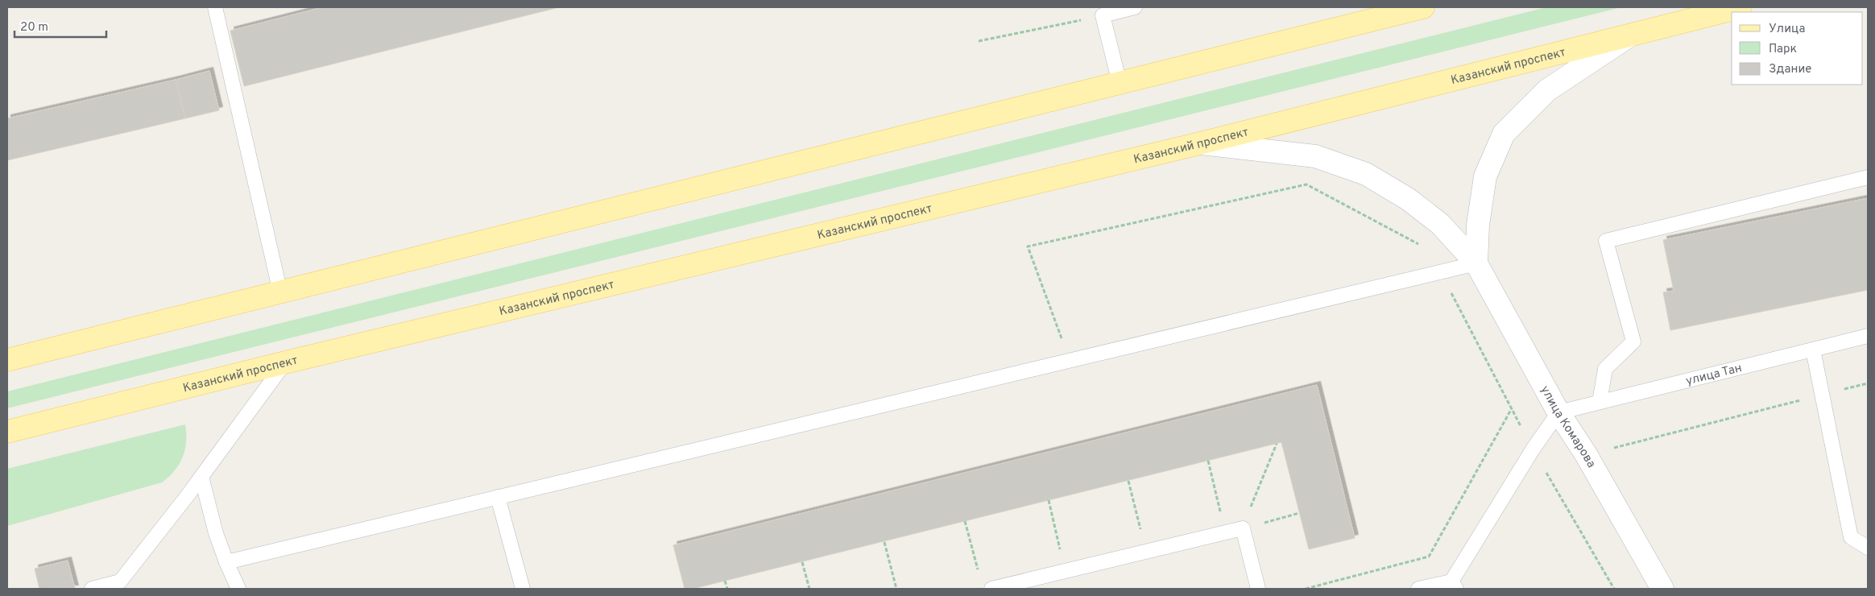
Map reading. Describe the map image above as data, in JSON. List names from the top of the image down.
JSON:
{
  "streets": {
    "main road": ["Казанский проспект"],
    "street": ["улица Комарова"],
    "lane": ["улица Тан"]
  },
  "crossings": [
    ["Казанский проспект", "улица Комарова"],
    ["улица Тан", "улица Комарова"]
  ],
  "legend": ["Улица", "Парк", "Здание"],
  "scale_bar": "20 m"
}
